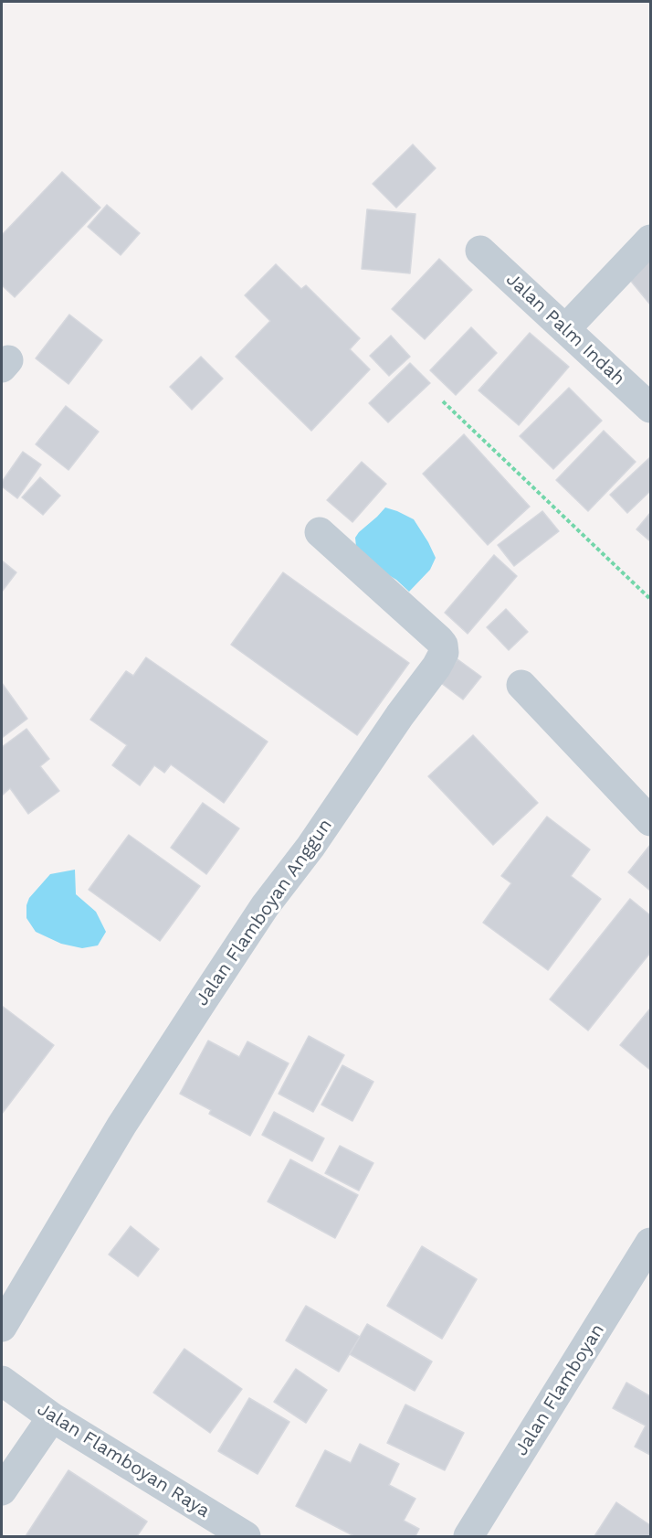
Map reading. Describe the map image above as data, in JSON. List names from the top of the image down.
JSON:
{
  "streets": {
    "street": [
      "Jalan Palm Indah",
      "Jalan Flamboyan Anggun",
      "Jalan Flamboyan",
      "Jalan Flamboyan Raya"
    ]
  }
}
